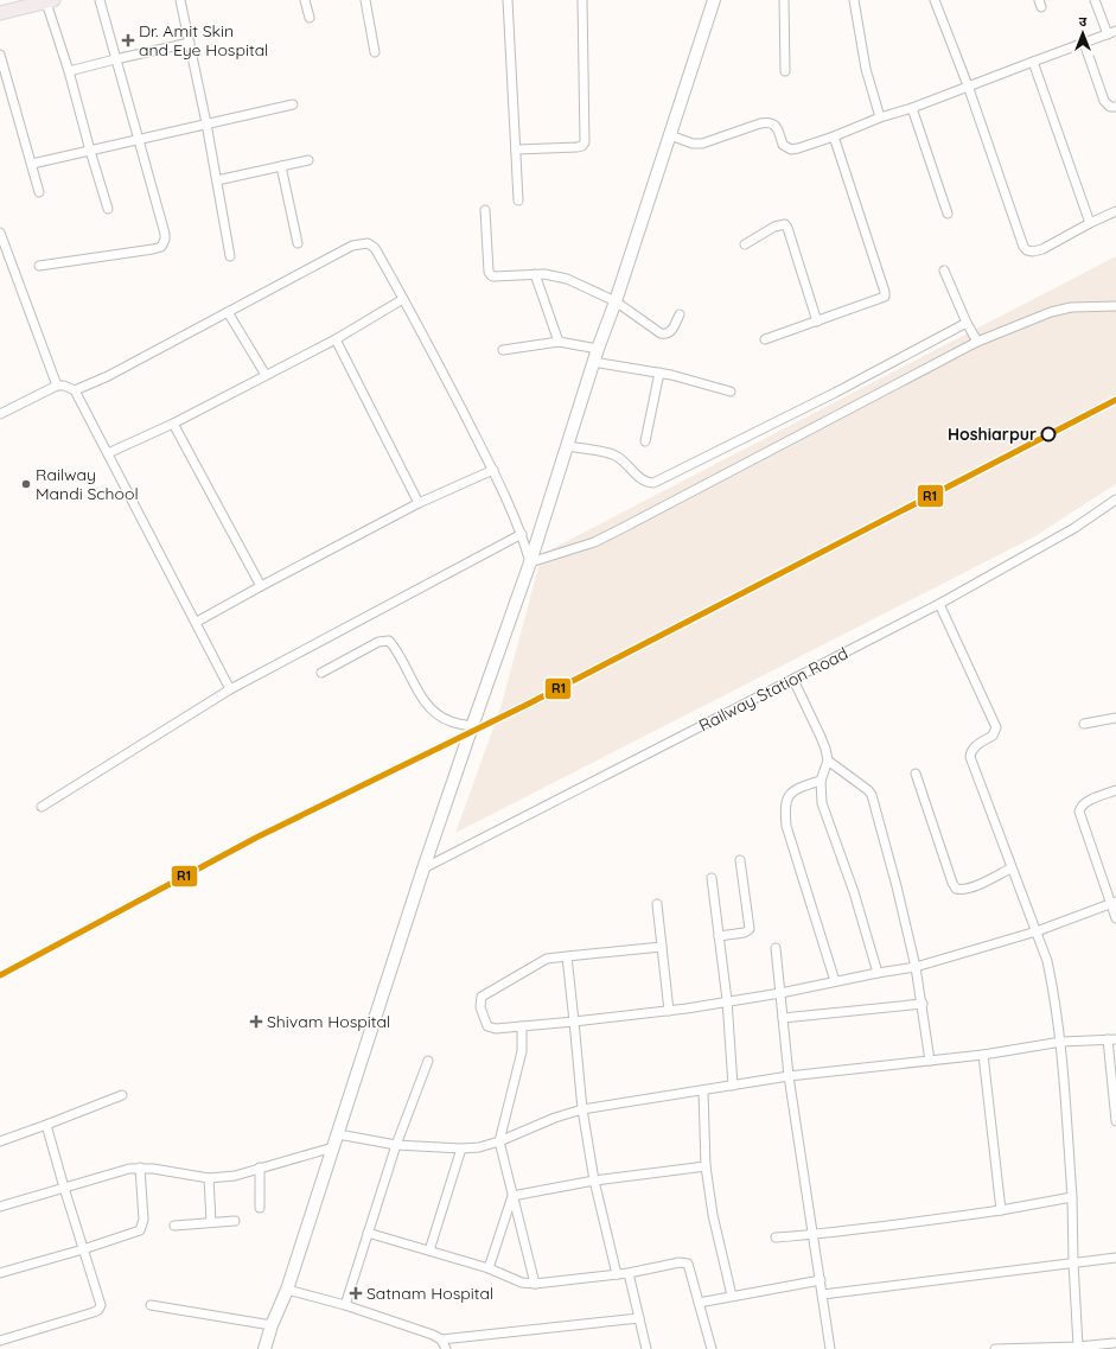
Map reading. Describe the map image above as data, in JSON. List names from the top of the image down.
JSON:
{
  "streets": {
    "street": ["Railway Station Road"]
  },
  "places": {
    "health": ["Dr. Amit Skin and Eye Hospital", "Shivam Hospital", "Satnam Hospital"],
    "other": ["Hoshiarpur", "Railway Mandi School"]
  },
  "lines": ["transit line R1"],
  "north": "top"
}
